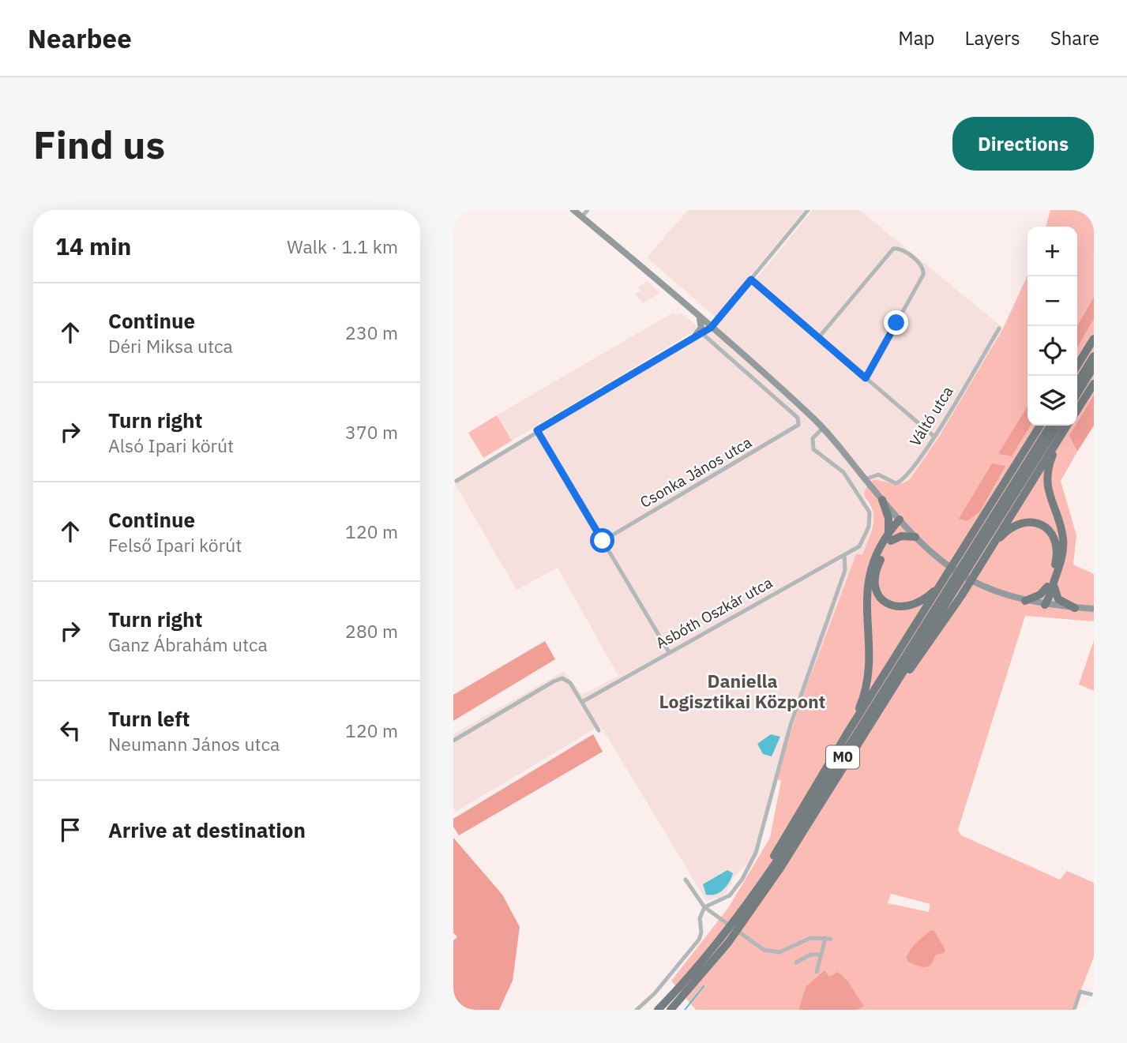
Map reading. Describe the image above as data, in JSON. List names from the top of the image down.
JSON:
{
  "streets": {
    "highway": ["M0"],
    "street": ["Váltó utca", "Csonka János utca", "Asbóth Oszkár utca"]
  },
  "districts": ["Daniella Logisztikai Központ"],
  "page": {
    "header": "Nearbee",
    "nav": ["Map", "Layers", "Share"],
    "buttons": "Directions",
    "title": "Find us",
    "heading": ["14 min", "Walk · 1.1 km"],
    "map_buttons": ["+", "−"],
    "list": [
      ["Continue", "Déri Miksa utca", "230 m"],
      ["Turn right", "Alsó Ipari körút", "370 m"],
      ["Continue", "Felső Ipari körút", "120 m"],
      ["Turn right", "Ganz Ábrahám utca", "280 m"],
      ["Turn left", "Neumann János utca", "120 m"],
      "Arrive at destination"
    ]
  }
}
